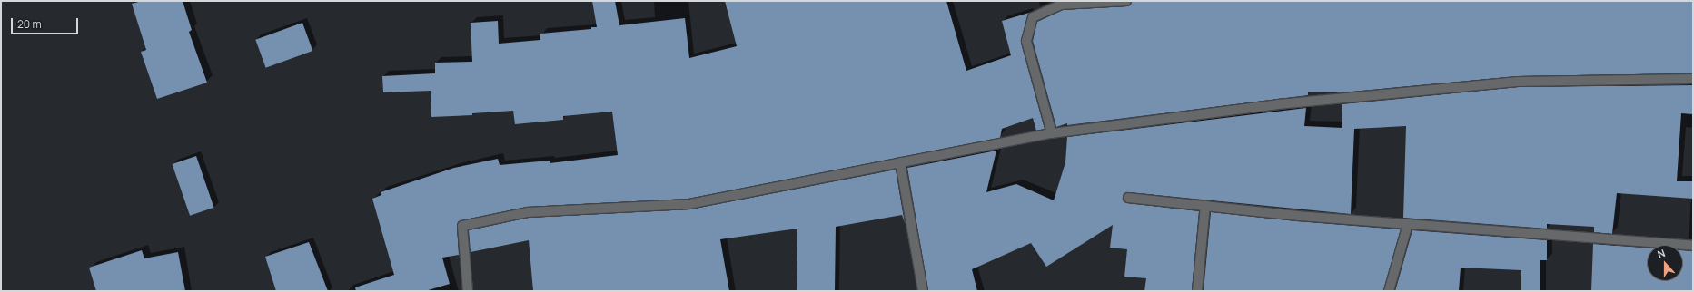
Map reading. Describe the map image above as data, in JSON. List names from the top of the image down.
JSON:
{
  "scale_bar": "20 m",
  "north": "top"
}
